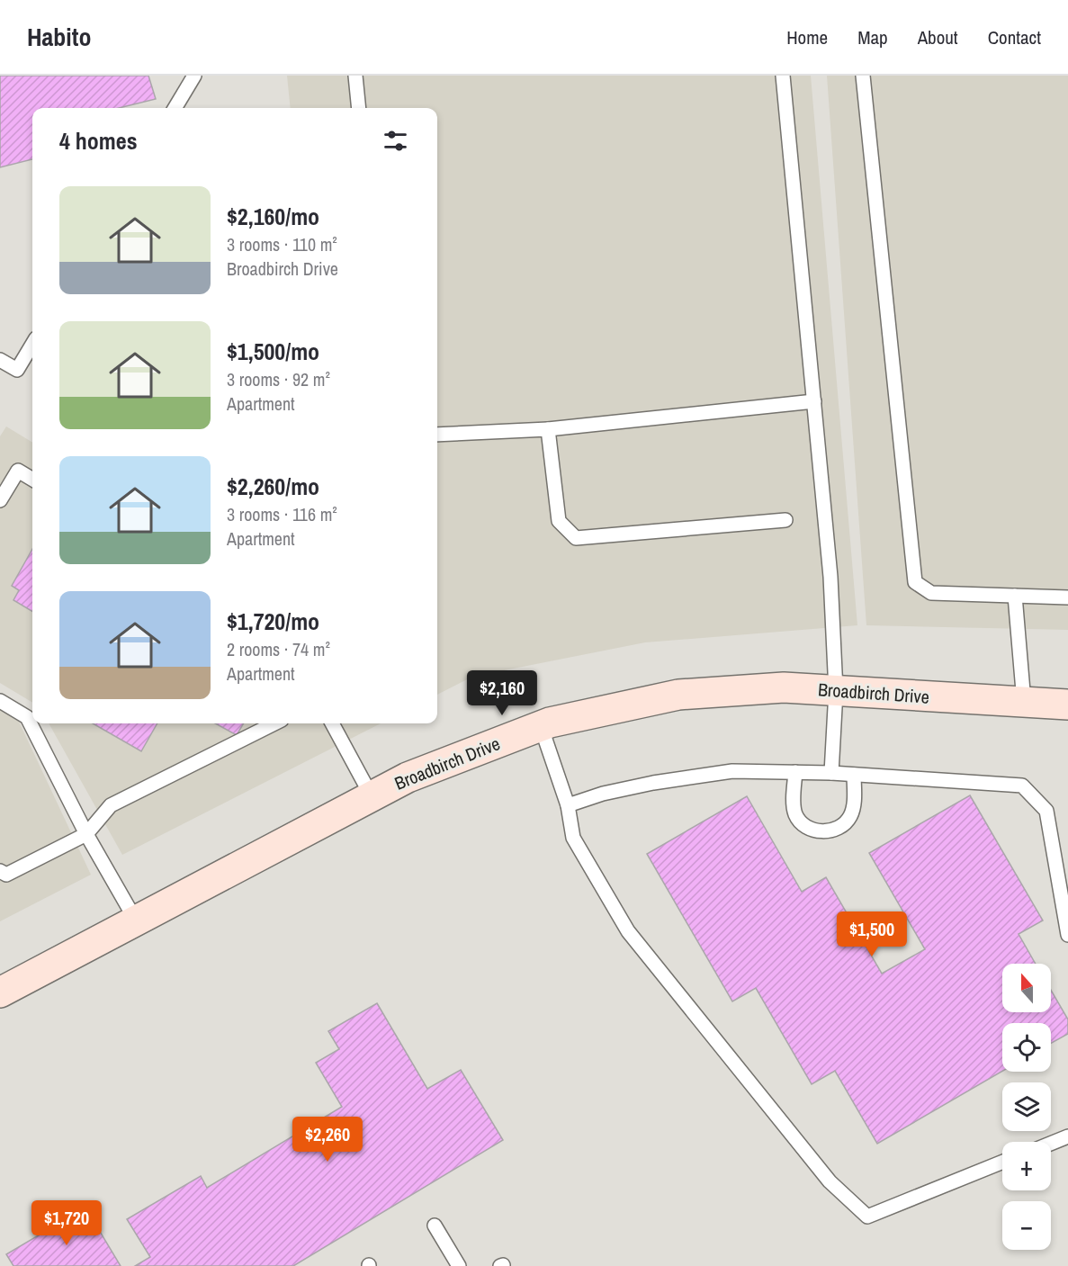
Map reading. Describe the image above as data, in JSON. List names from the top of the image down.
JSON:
{
  "streets": {
    "street": ["Broadbirch Drive"]
  },
  "north": "top",
  "page": {
    "header": "Habito",
    "nav": [
      "Home",
      "Map",
      "About",
      "Contact"
    ],
    "heading": "4 homes",
    "list": [
      {
        "name": "$2,160/mo",
        "note": "3 rooms · 110 m² · Broadbirch Drive"
      },
      {
        "name": "$1,500/mo",
        "note": "3 rooms · 92 m² · Apartment"
      },
      {
        "name": "$2,260/mo",
        "note": "3 rooms · 116 m² · Apartment"
      },
      {
        "name": "$1,720/mo",
        "note": "2 rooms · 74 m² · Apartment"
      }
    ],
    "price": [
      "$2,160",
      "$1,500",
      "$2,260",
      "$1,720"
    ],
    "map_buttons": ["+", "−"]
  }
}
